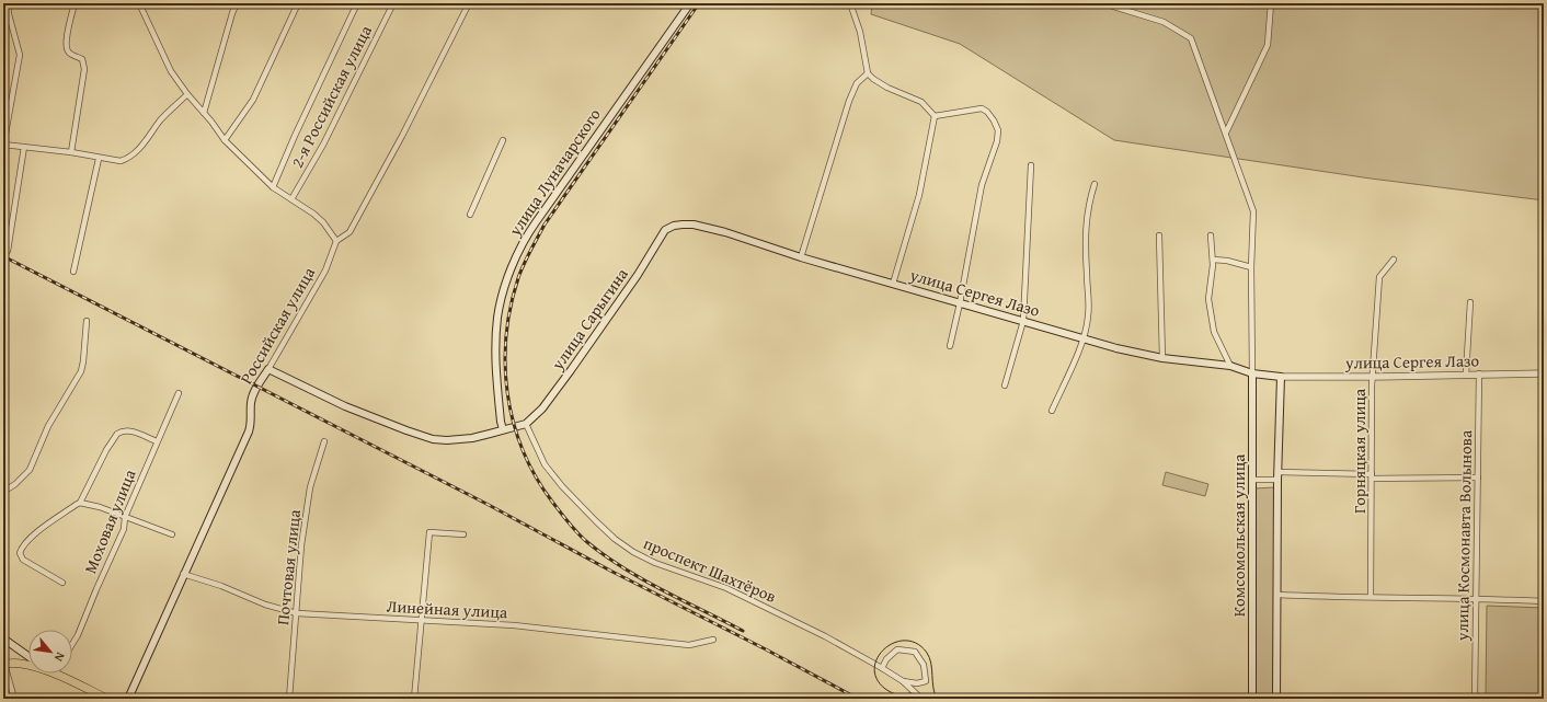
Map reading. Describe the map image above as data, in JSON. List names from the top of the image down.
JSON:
{
  "streets": {
    "main road": [
      "улица Луначарского",
      "улица Сергея Лазо",
      "улица Сарыгина",
      "Российская улица",
      "Комсомольская улица"
    ],
    "street": [
      "2-я Российская улица",
      "Горняцкая улица",
      "Моховая улица",
      "улица Космонавта Волынова",
      "Почтовая улица",
      "проспект Шахтёров",
      "Линейная улица"
    ]
  },
  "crossings": [
    ["улица Луначарского", "улица Сарыгина"],
    ["улица Сергея Лазо", "улица Сарыгина"],
    ["улица Сергея Лазо", "Горняцкая улица"],
    ["улица Сергея Лазо", "Комсомольская улица"],
    ["улица Сергея Лазо", "улица Космонавта Волынова"],
    ["улица Сарыгина", "Российская улица"],
    ["улица Сарыгина", "проспект Шахтёров"],
    ["Российская улица", "Линейная улица"],
    ["Почтовая улица", "Линейная улица"]
  ],
  "north": "bottom right"
}
